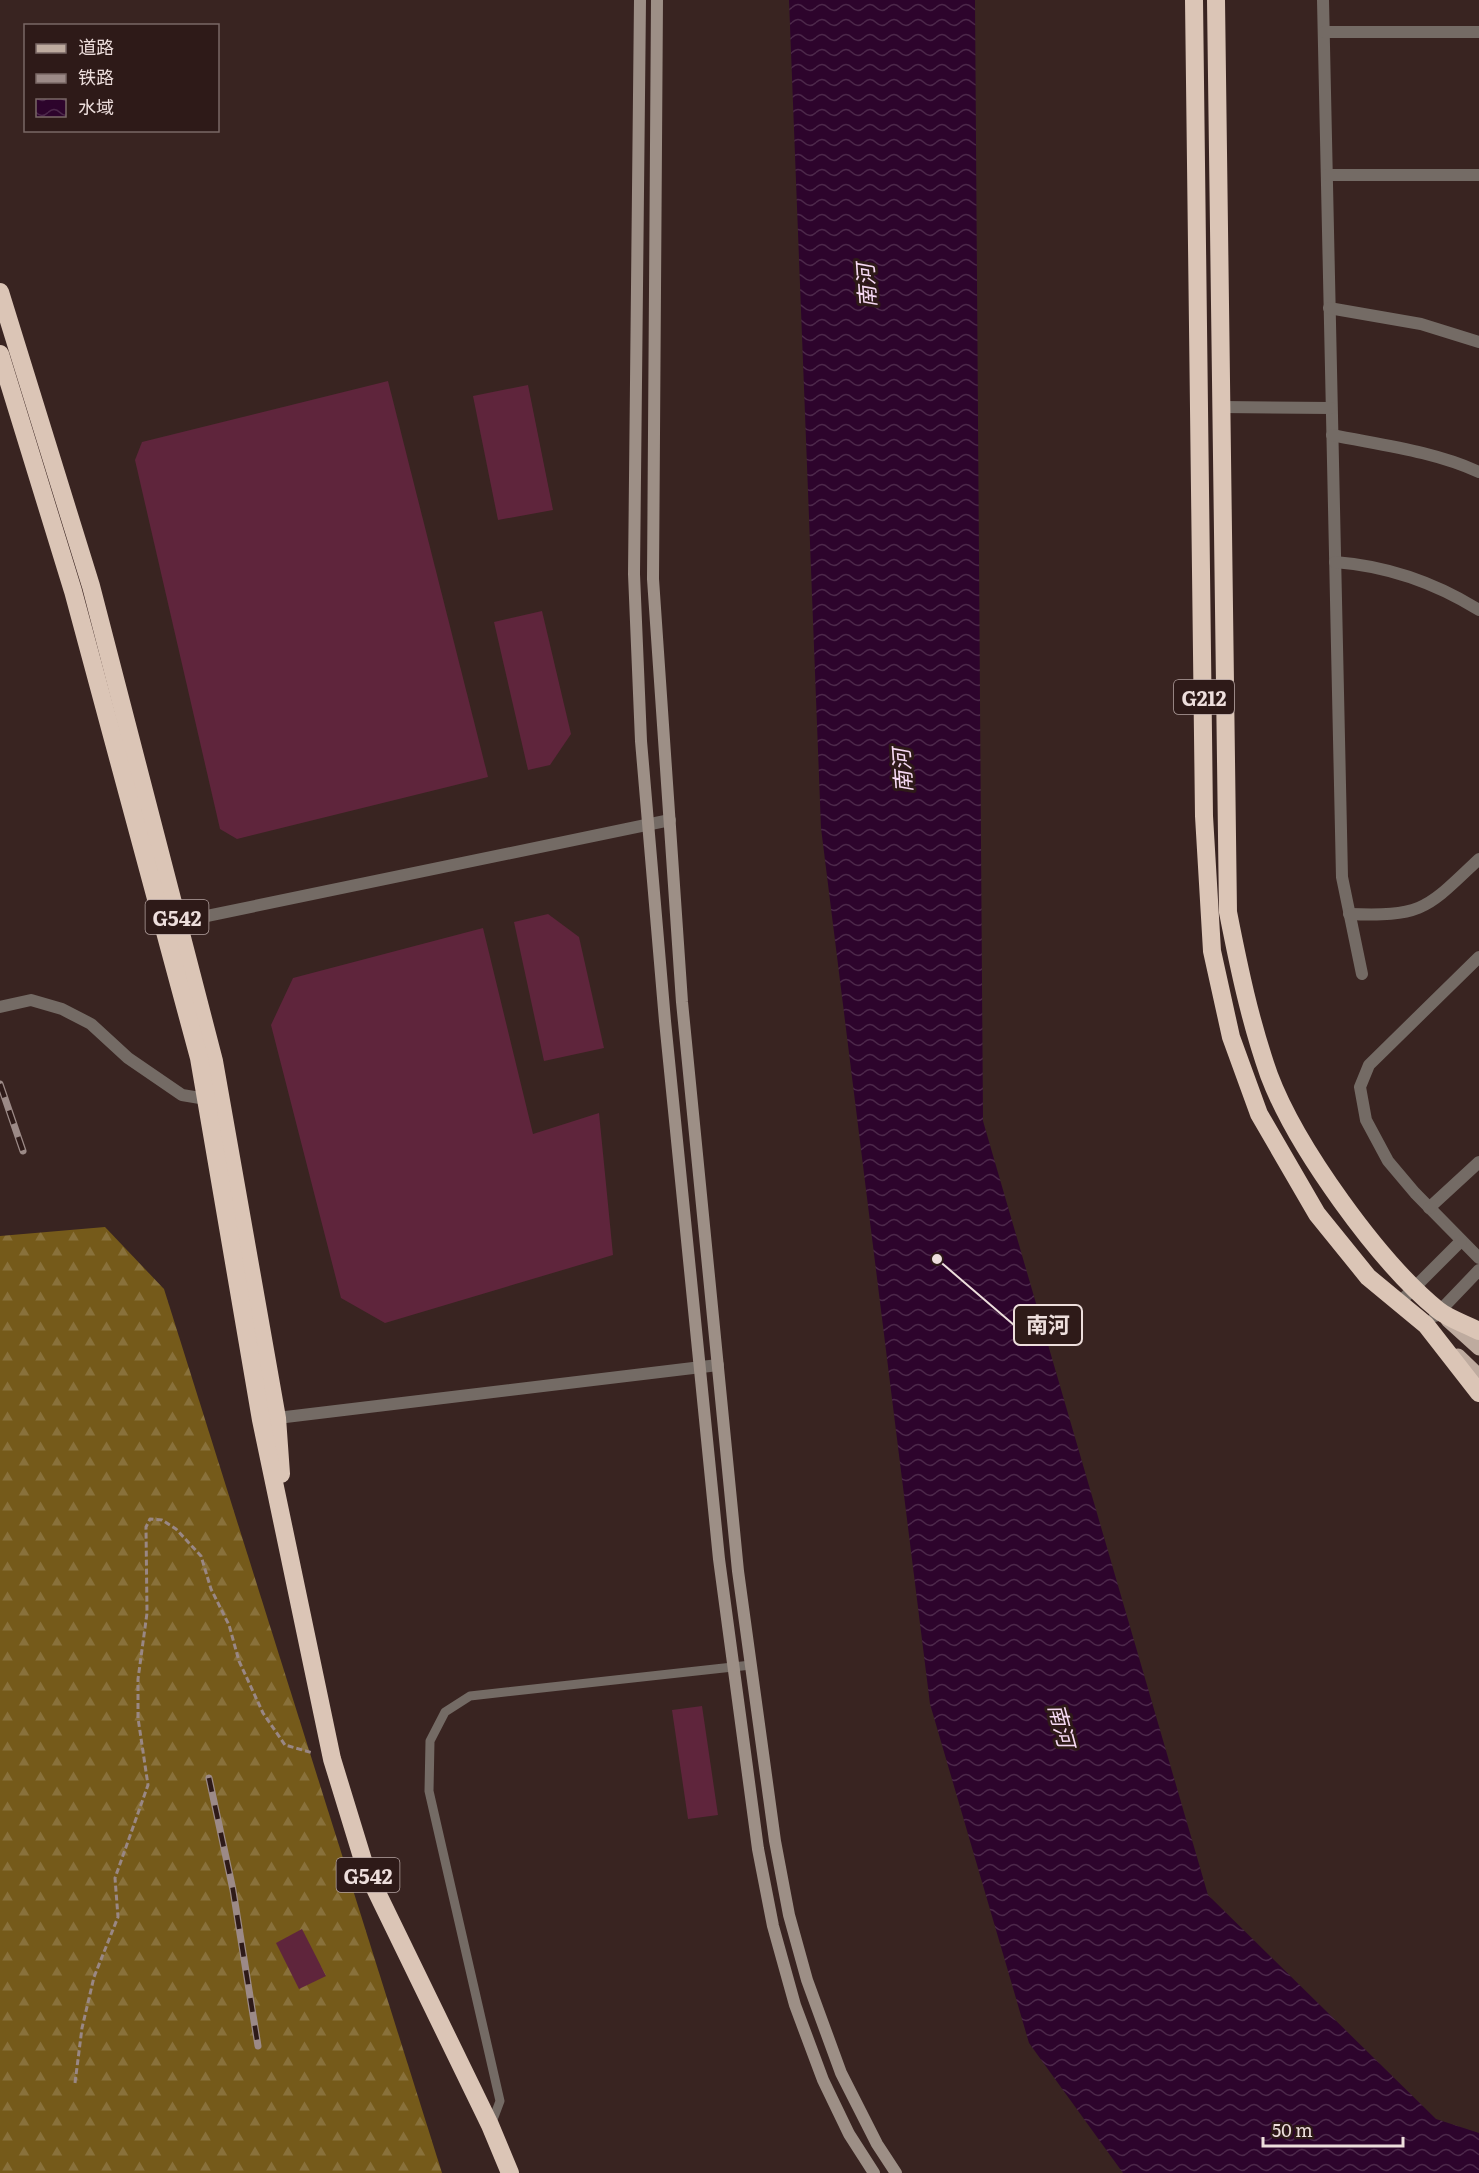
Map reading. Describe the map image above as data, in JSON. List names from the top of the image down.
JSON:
{
  "streets": {
    "highway": ["G212", "G542"]
  },
  "water": ["南河"],
  "places": ["南河"],
  "legend": ["道路", "铁路", "水域"],
  "scale_bar": "50 m"
}
